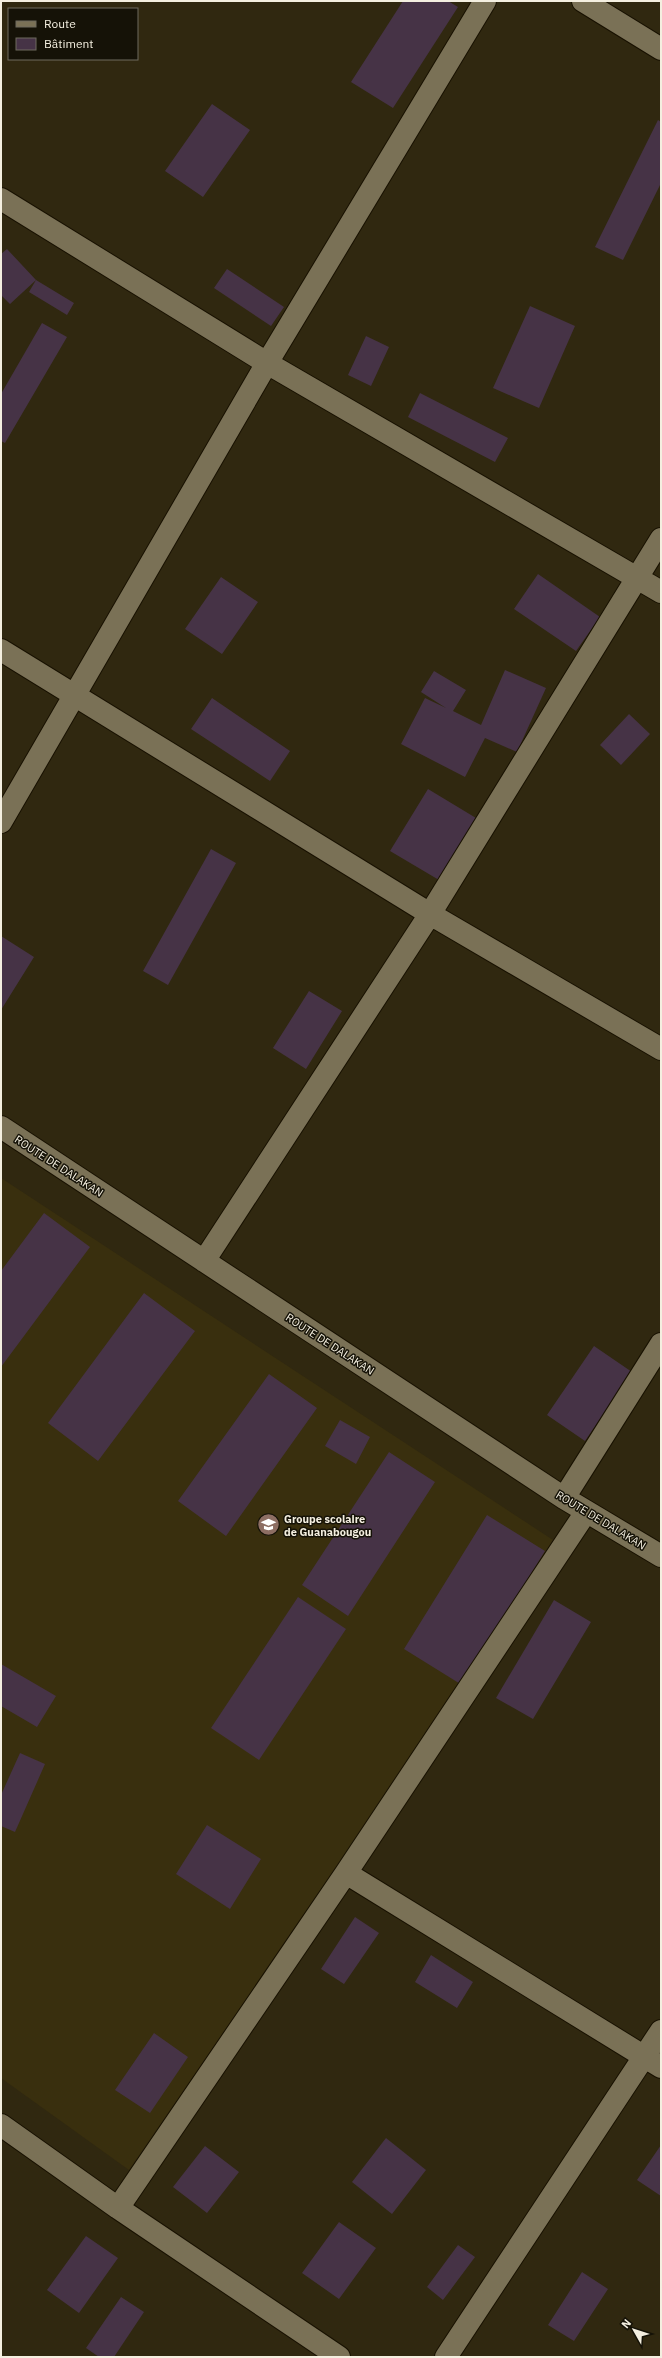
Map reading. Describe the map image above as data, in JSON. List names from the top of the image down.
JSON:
{
  "streets": {
    "street": ["ROUTE DE DALAKAN"]
  },
  "places": {
    "school or university": ["Groupe scolaire de Guanabougou"]
  },
  "legend": ["Route", "Bâtiment"],
  "north": "top left"
}
